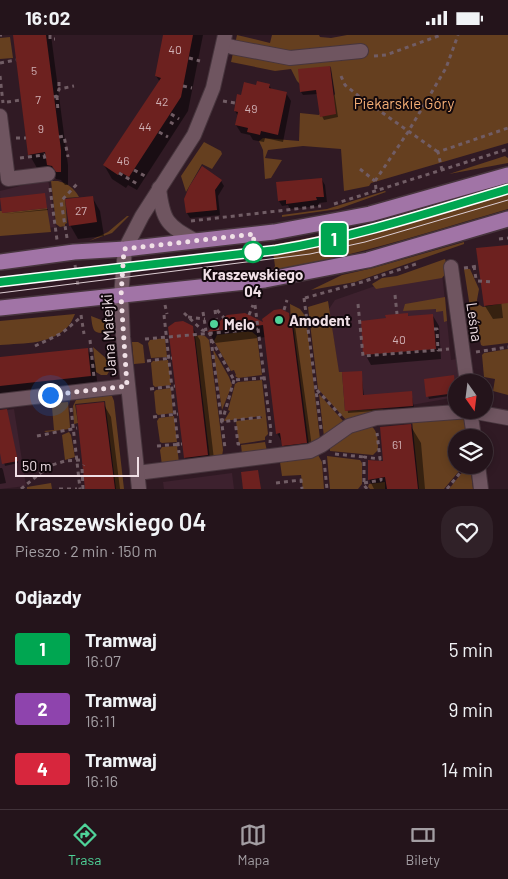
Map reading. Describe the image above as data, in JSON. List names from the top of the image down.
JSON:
{
  "streets": {
    "street": ["Leśna", "Jana Matejki"]
  },
  "parks": ["Piekarskie Góry"],
  "places": ["Kraszewskiego 04", "Amodent", "Melo"],
  "lines": ["tram line 1"],
  "house_numbers": [
    "40",
    "5",
    "7",
    "42",
    "49",
    "44",
    "9",
    "46",
    "27",
    "40",
    "61"
  ],
  "scale_bar": "50 m",
  "north": "bottom",
  "page": {
    "status": "16:02",
    "on_map": "1",
    "scale": "50 m",
    "heading": [
      ["Kraszewskiego 04", "Pieszo · 2 min · 150 m"],
      "Odjazdy"
    ],
    "list": [
      {
        "mark": "1",
        "name": "Tramwaj",
        "note": "16:07",
        "value": "5 min"
      },
      {
        "mark": "2",
        "name": "Tramwaj",
        "note": "16:11",
        "value": "9 min"
      },
      {
        "mark": "4",
        "name": "Tramwaj",
        "note": "16:16",
        "value": "14 min"
      }
    ],
    "tabs": ["Trasa", "Mapa", "Bilety"]
  }
}
